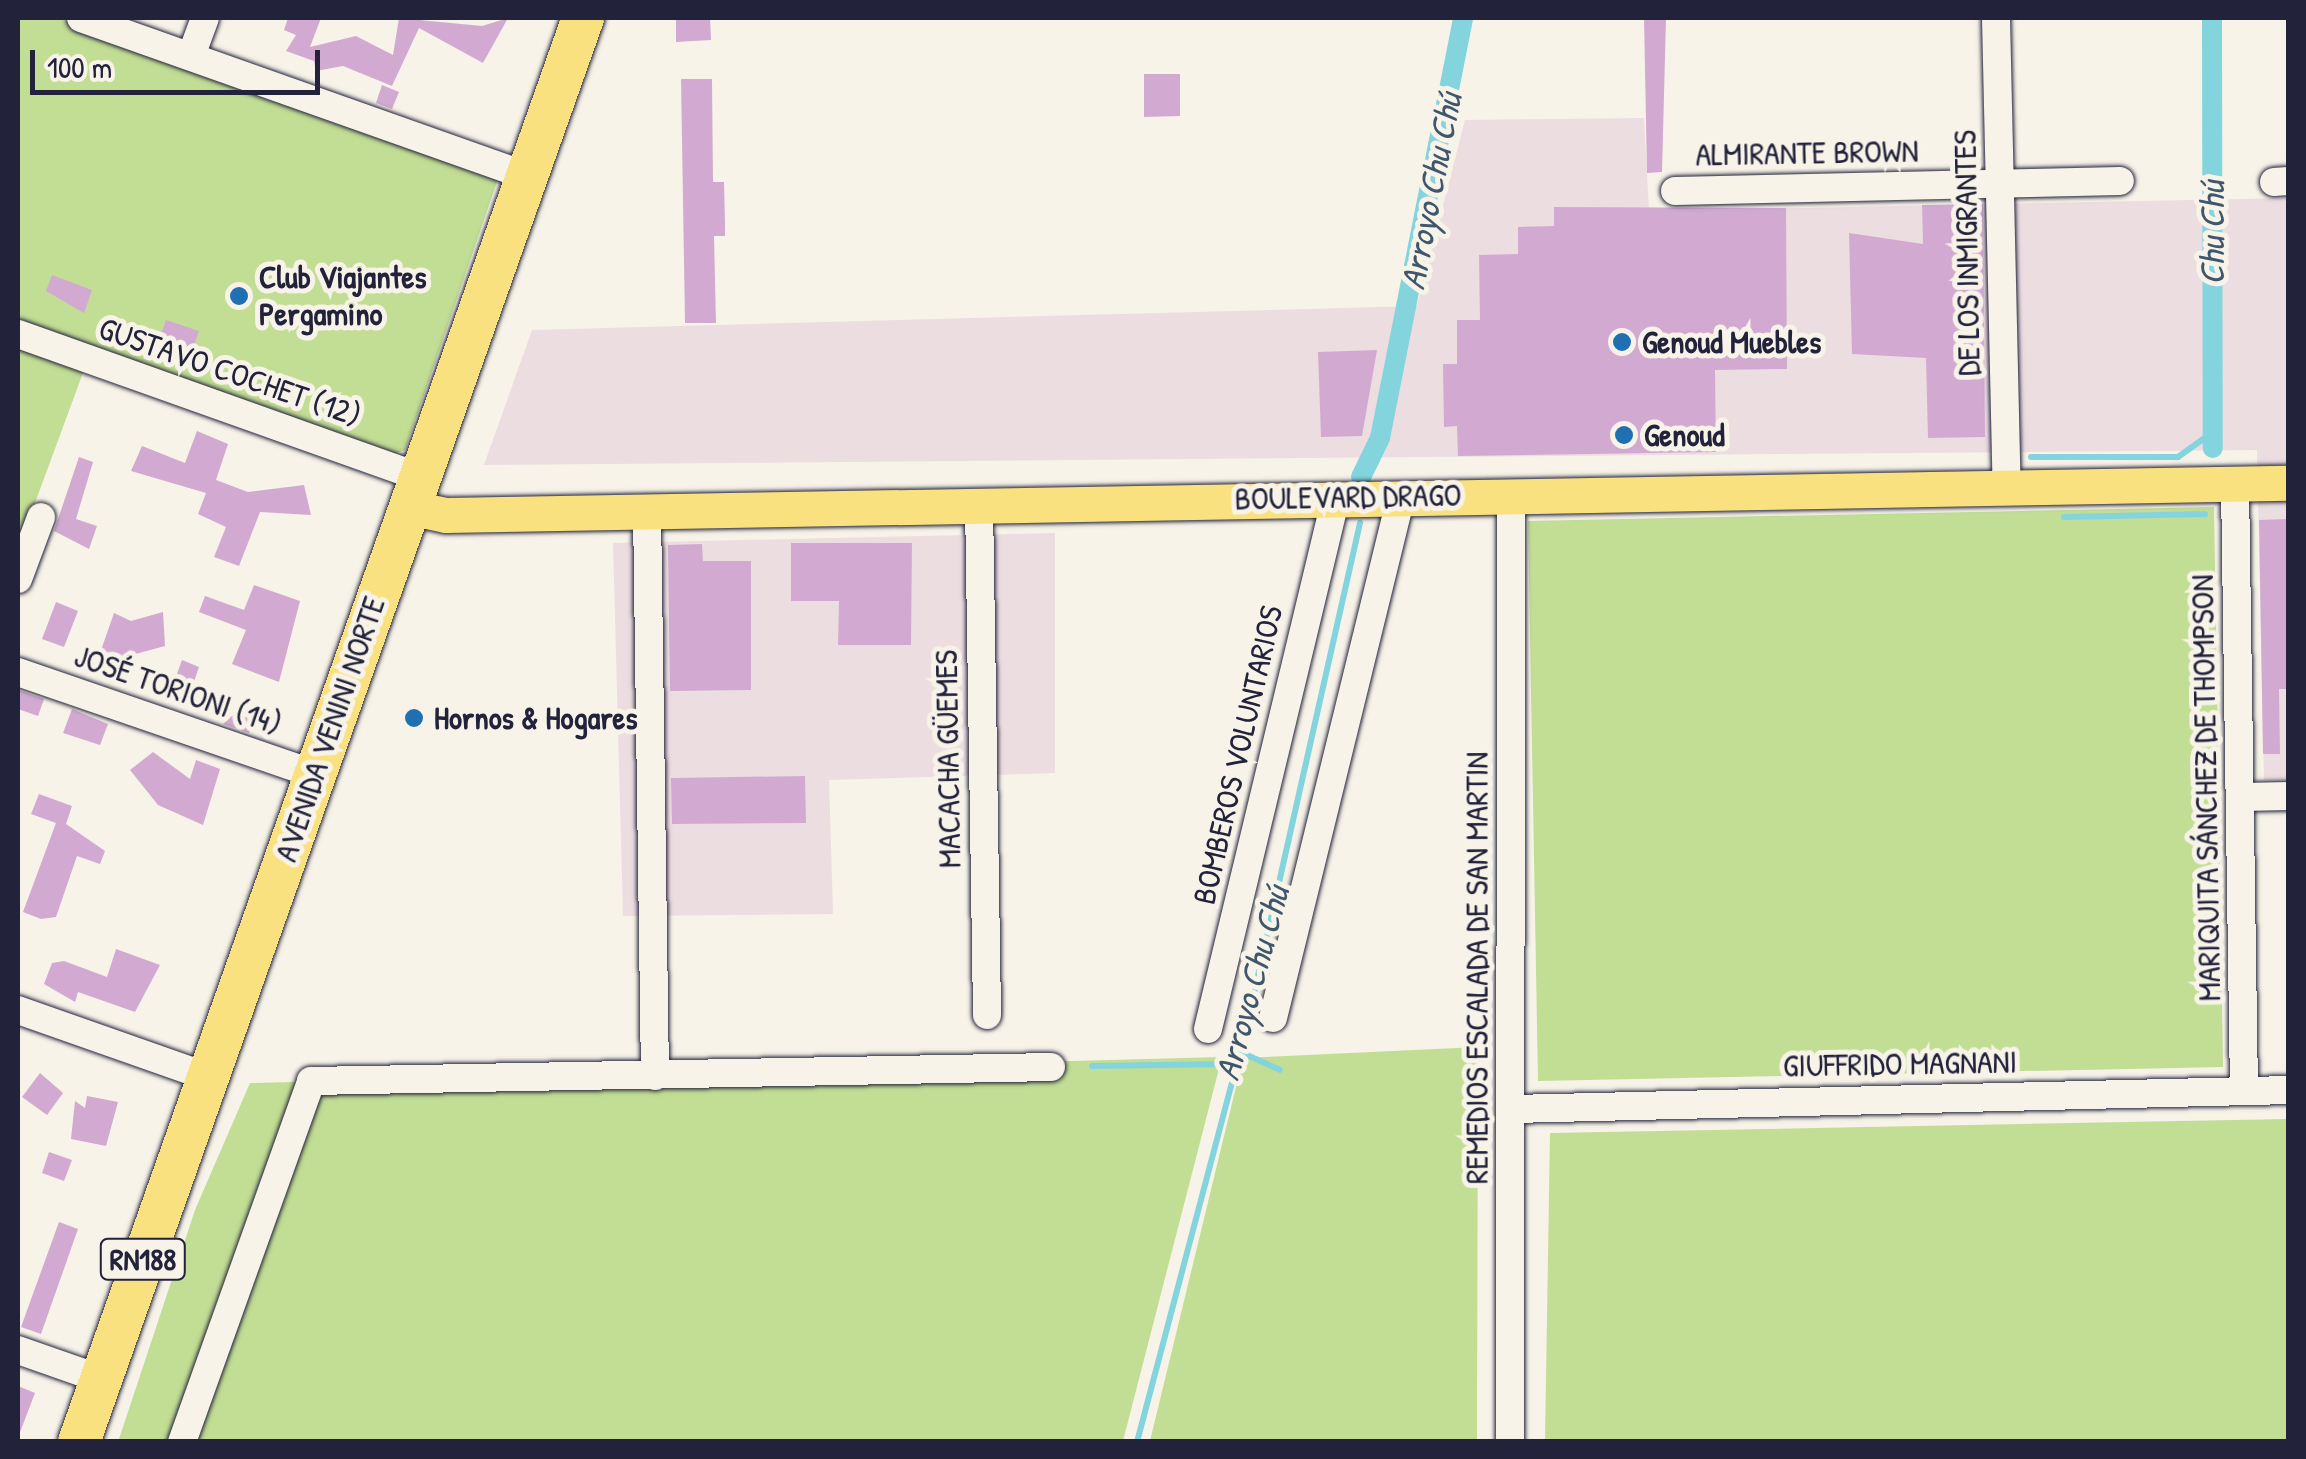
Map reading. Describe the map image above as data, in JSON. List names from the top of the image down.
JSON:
{
  "streets": {
    "highway": ["AVENIDA VENINI NORTE", "RN188"],
    "main road": ["BOULEVARD DRAGO"],
    "street": [
      "ALMIRANTE BROWN",
      "DE LOS INMIGRANTES",
      "GUSTAVO COCHET (12)",
      "JOSÉ TORIONI (14)",
      "BOMBEROS VOLUNTARIOS",
      "MACACHA GÜEMES",
      "MARIQUITA SÁNCHEZ DE THOMPSON",
      "REMEDIOS ESCALADA DE SAN MARTIN",
      "GIUFFRIDO MAGNANI"
    ]
  },
  "crossings": [
    ["ALMIRANTE BROWN", "DE LOS INMIGRANTES"],
    ["DE LOS INMIGRANTES", "BOULEVARD DRAGO"],
    ["GUSTAVO COCHET (12)", "BOULEVARD DRAGO"],
    ["GUSTAVO COCHET (12)", "AVENIDA VENINI NORTE"],
    ["BOULEVARD DRAGO", "AVENIDA VENINI NORTE"],
    ["BOULEVARD DRAGO", "BOMBEROS VOLUNTARIOS"],
    ["BOULEVARD DRAGO", "MACACHA GÜEMES"],
    ["BOULEVARD DRAGO", "MARIQUITA SÁNCHEZ DE THOMPSON"],
    ["BOULEVARD DRAGO", "REMEDIOS ESCALADA DE SAN MARTIN"],
    ["JOSÉ TORIONI (14)", "AVENIDA VENINI NORTE"],
    ["MARIQUITA SÁNCHEZ DE THOMPSON", "GIUFFRIDO MAGNANI"],
    ["REMEDIOS ESCALADA DE SAN MARTIN", "GIUFFRIDO MAGNANI"]
  ],
  "water": ["Arroyo Chu Chú", "Chu Chú"],
  "places": [
    "Club Viajantes Pergamino",
    "Genoud Muebles",
    "Genoud",
    "Hornos & Hogares"
  ],
  "scale_bar": "100 m"
}
